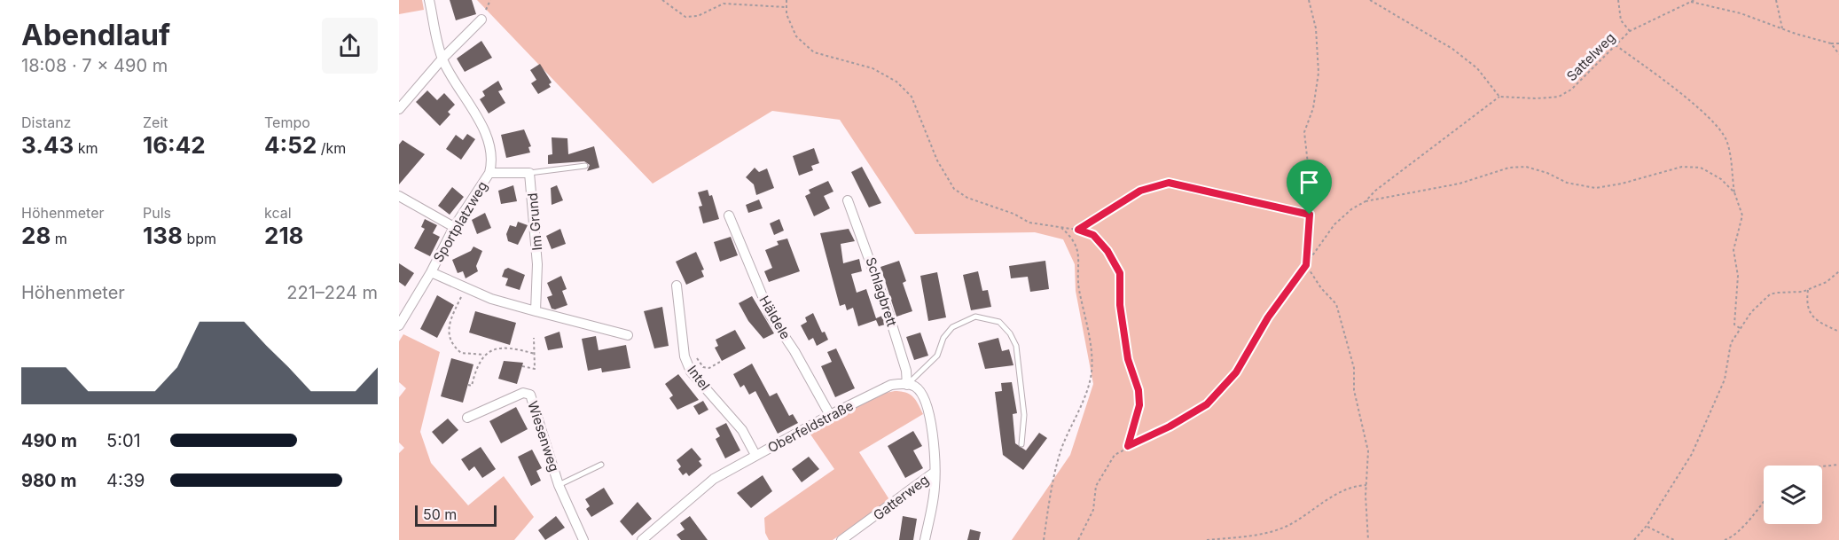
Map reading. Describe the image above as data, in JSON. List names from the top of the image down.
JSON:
{
  "streets": {
    "street": [
      "Sportplatzweg",
      "Im Grund",
      "Schlagbrett",
      "Häldele",
      "Intel",
      "Oberfeldstraße",
      "Wiesenweg",
      "Gatterweg"
    ],
    "path": ["Sattelweg"]
  },
  "crossings": [
    ["Schlagbrett", "Oberfeldstraße"],
    ["Häldele", "Oberfeldstraße"],
    ["Intel", "Oberfeldstraße"]
  ],
  "scale_bar": "50 m",
  "page": {
    "heading": ["Abendlauf", "18:08 · 7 × 490 m"],
    "stats": [
      ["Distanz", "3.43 km"],
      ["Zeit", "16:42"],
      ["Tempo", "4:52 /km"],
      ["Höhenmeter", "28 m"],
      ["Puls", "138 bpm"],
      ["kcal", "218"]
    ],
    "chart": ["Höhenmeter", "221–224 m"],
    "list": [
      {
        "name": "490 m",
        "note": "5:01"
      },
      {
        "name": "980 m",
        "note": "4:39"
      }
    ],
    "scale": "50 m"
  }
}
